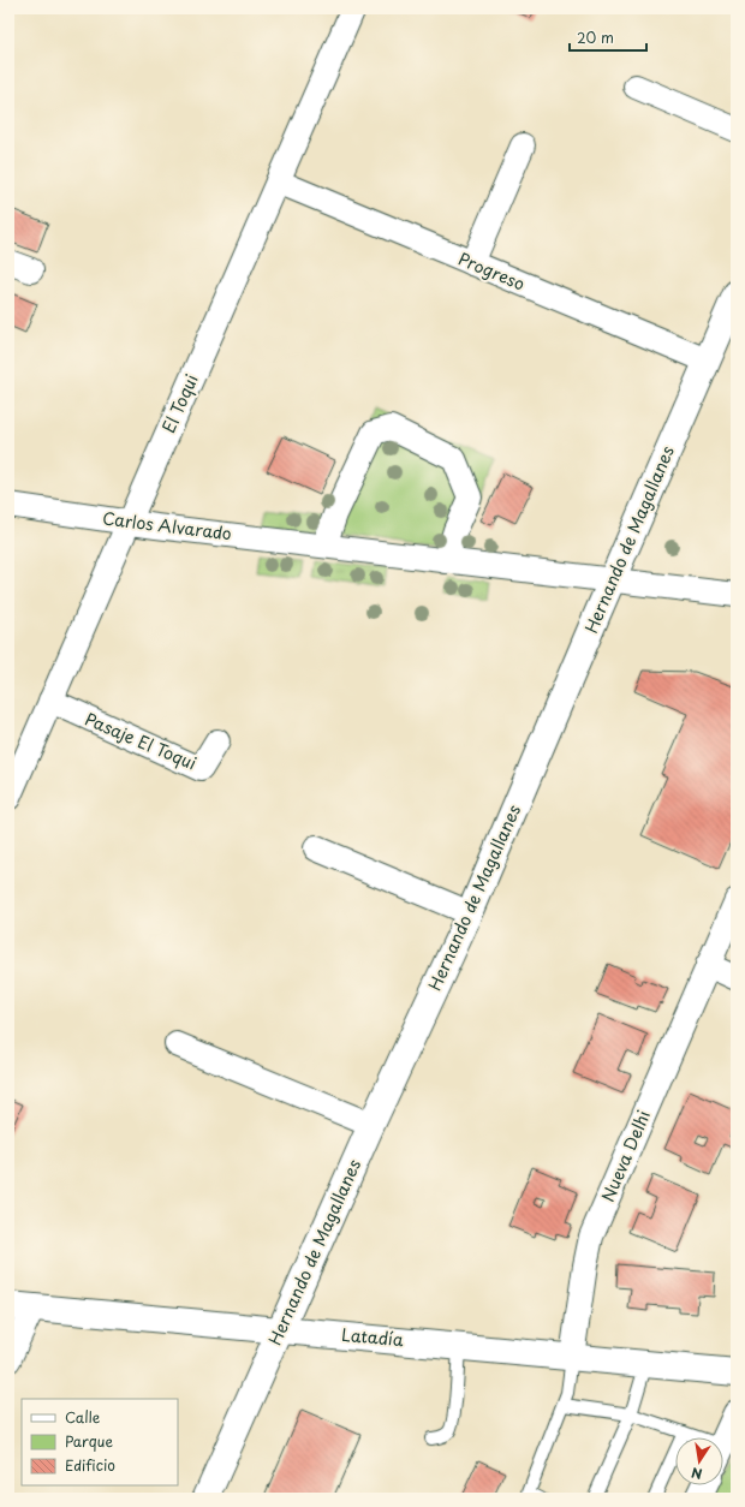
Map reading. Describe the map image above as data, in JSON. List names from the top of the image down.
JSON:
{
  "streets": {
    "main road": ["Hernando de Magallanes", "Latadía"],
    "street": [
      "Progreso",
      "El Toqui",
      "Carlos Alvarado",
      "Pasaje El Toqui",
      "Nueva Delhi"
    ]
  },
  "crossings": [
    ["Progreso", "El Toqui"],
    ["Progreso", "Hernando de Magallanes"],
    ["El Toqui", "Carlos Alvarado"],
    ["El Toqui", "Pasaje El Toqui"],
    ["Carlos Alvarado", "Hernando de Magallanes"],
    ["Hernando de Magallanes", "Latadía"],
    ["Nueva Delhi", "Latadía"]
  ],
  "legend": ["Calle", "Parque", "Edificio"],
  "scale_bar": "20 m",
  "north": "bottom"
}
